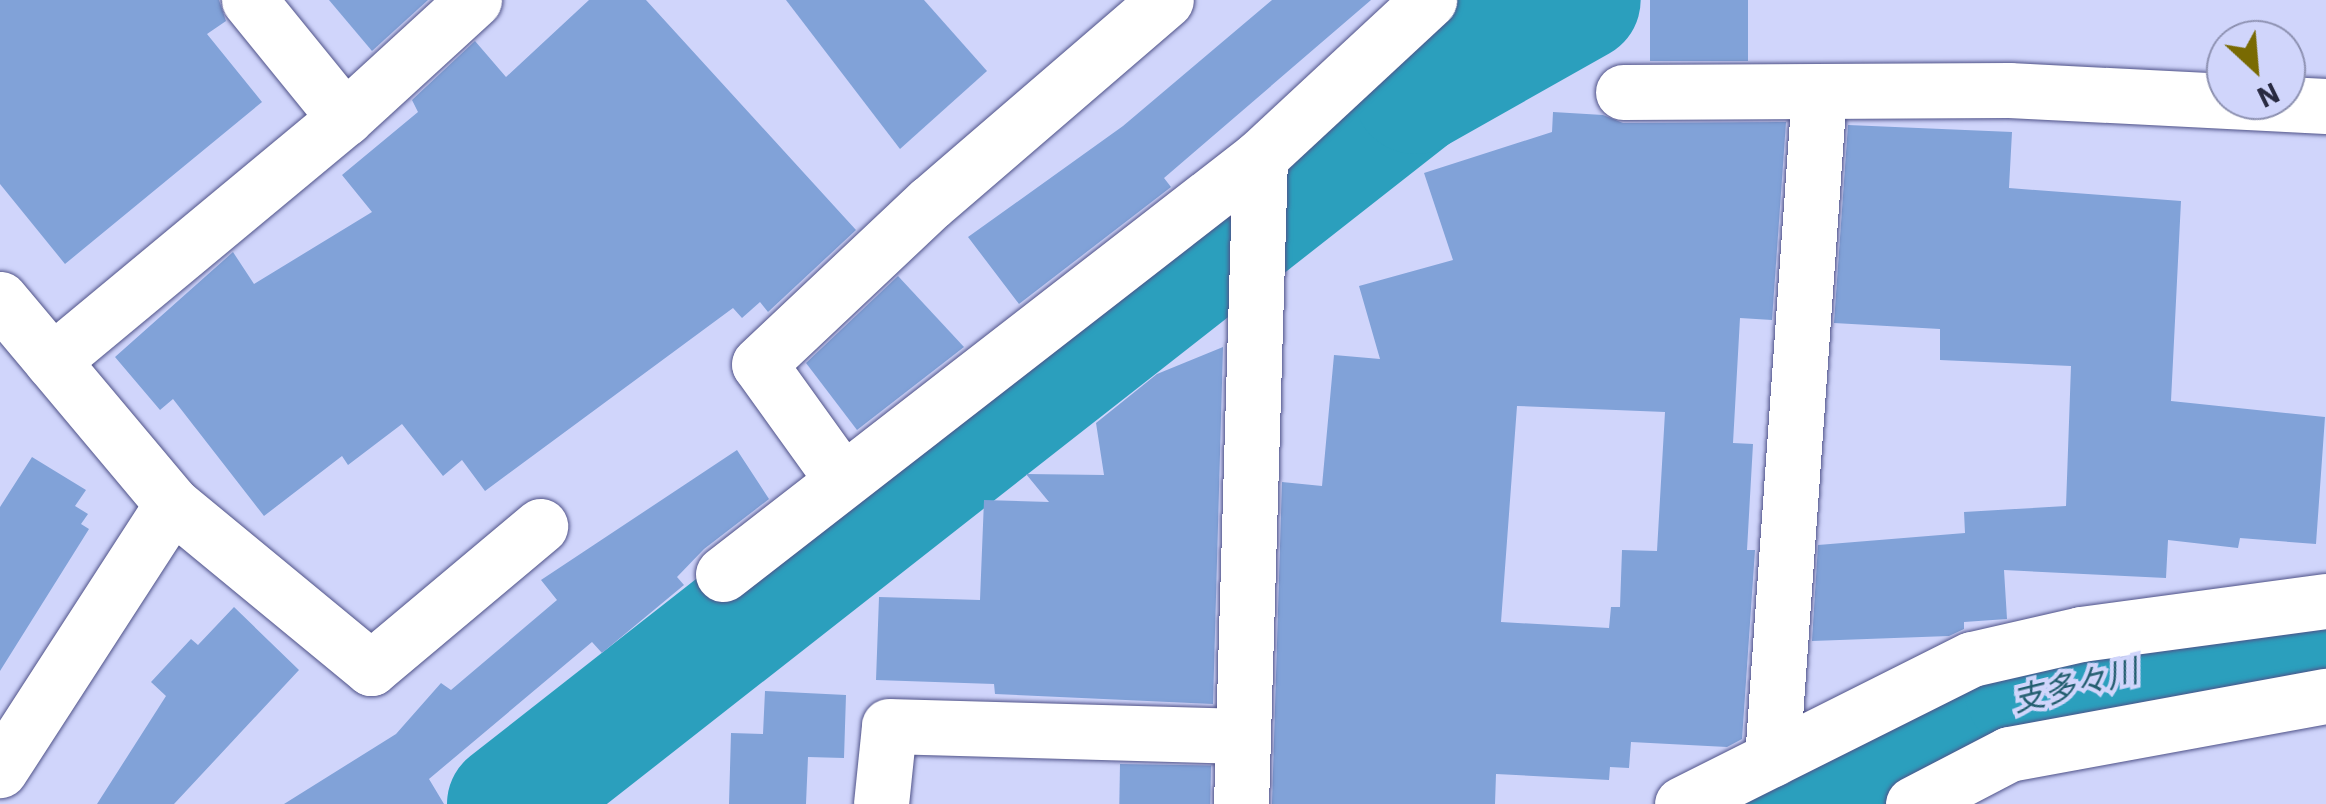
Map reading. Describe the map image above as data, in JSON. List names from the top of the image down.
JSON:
{
  "water": ["支多々川"],
  "north": "bottom right"
}
